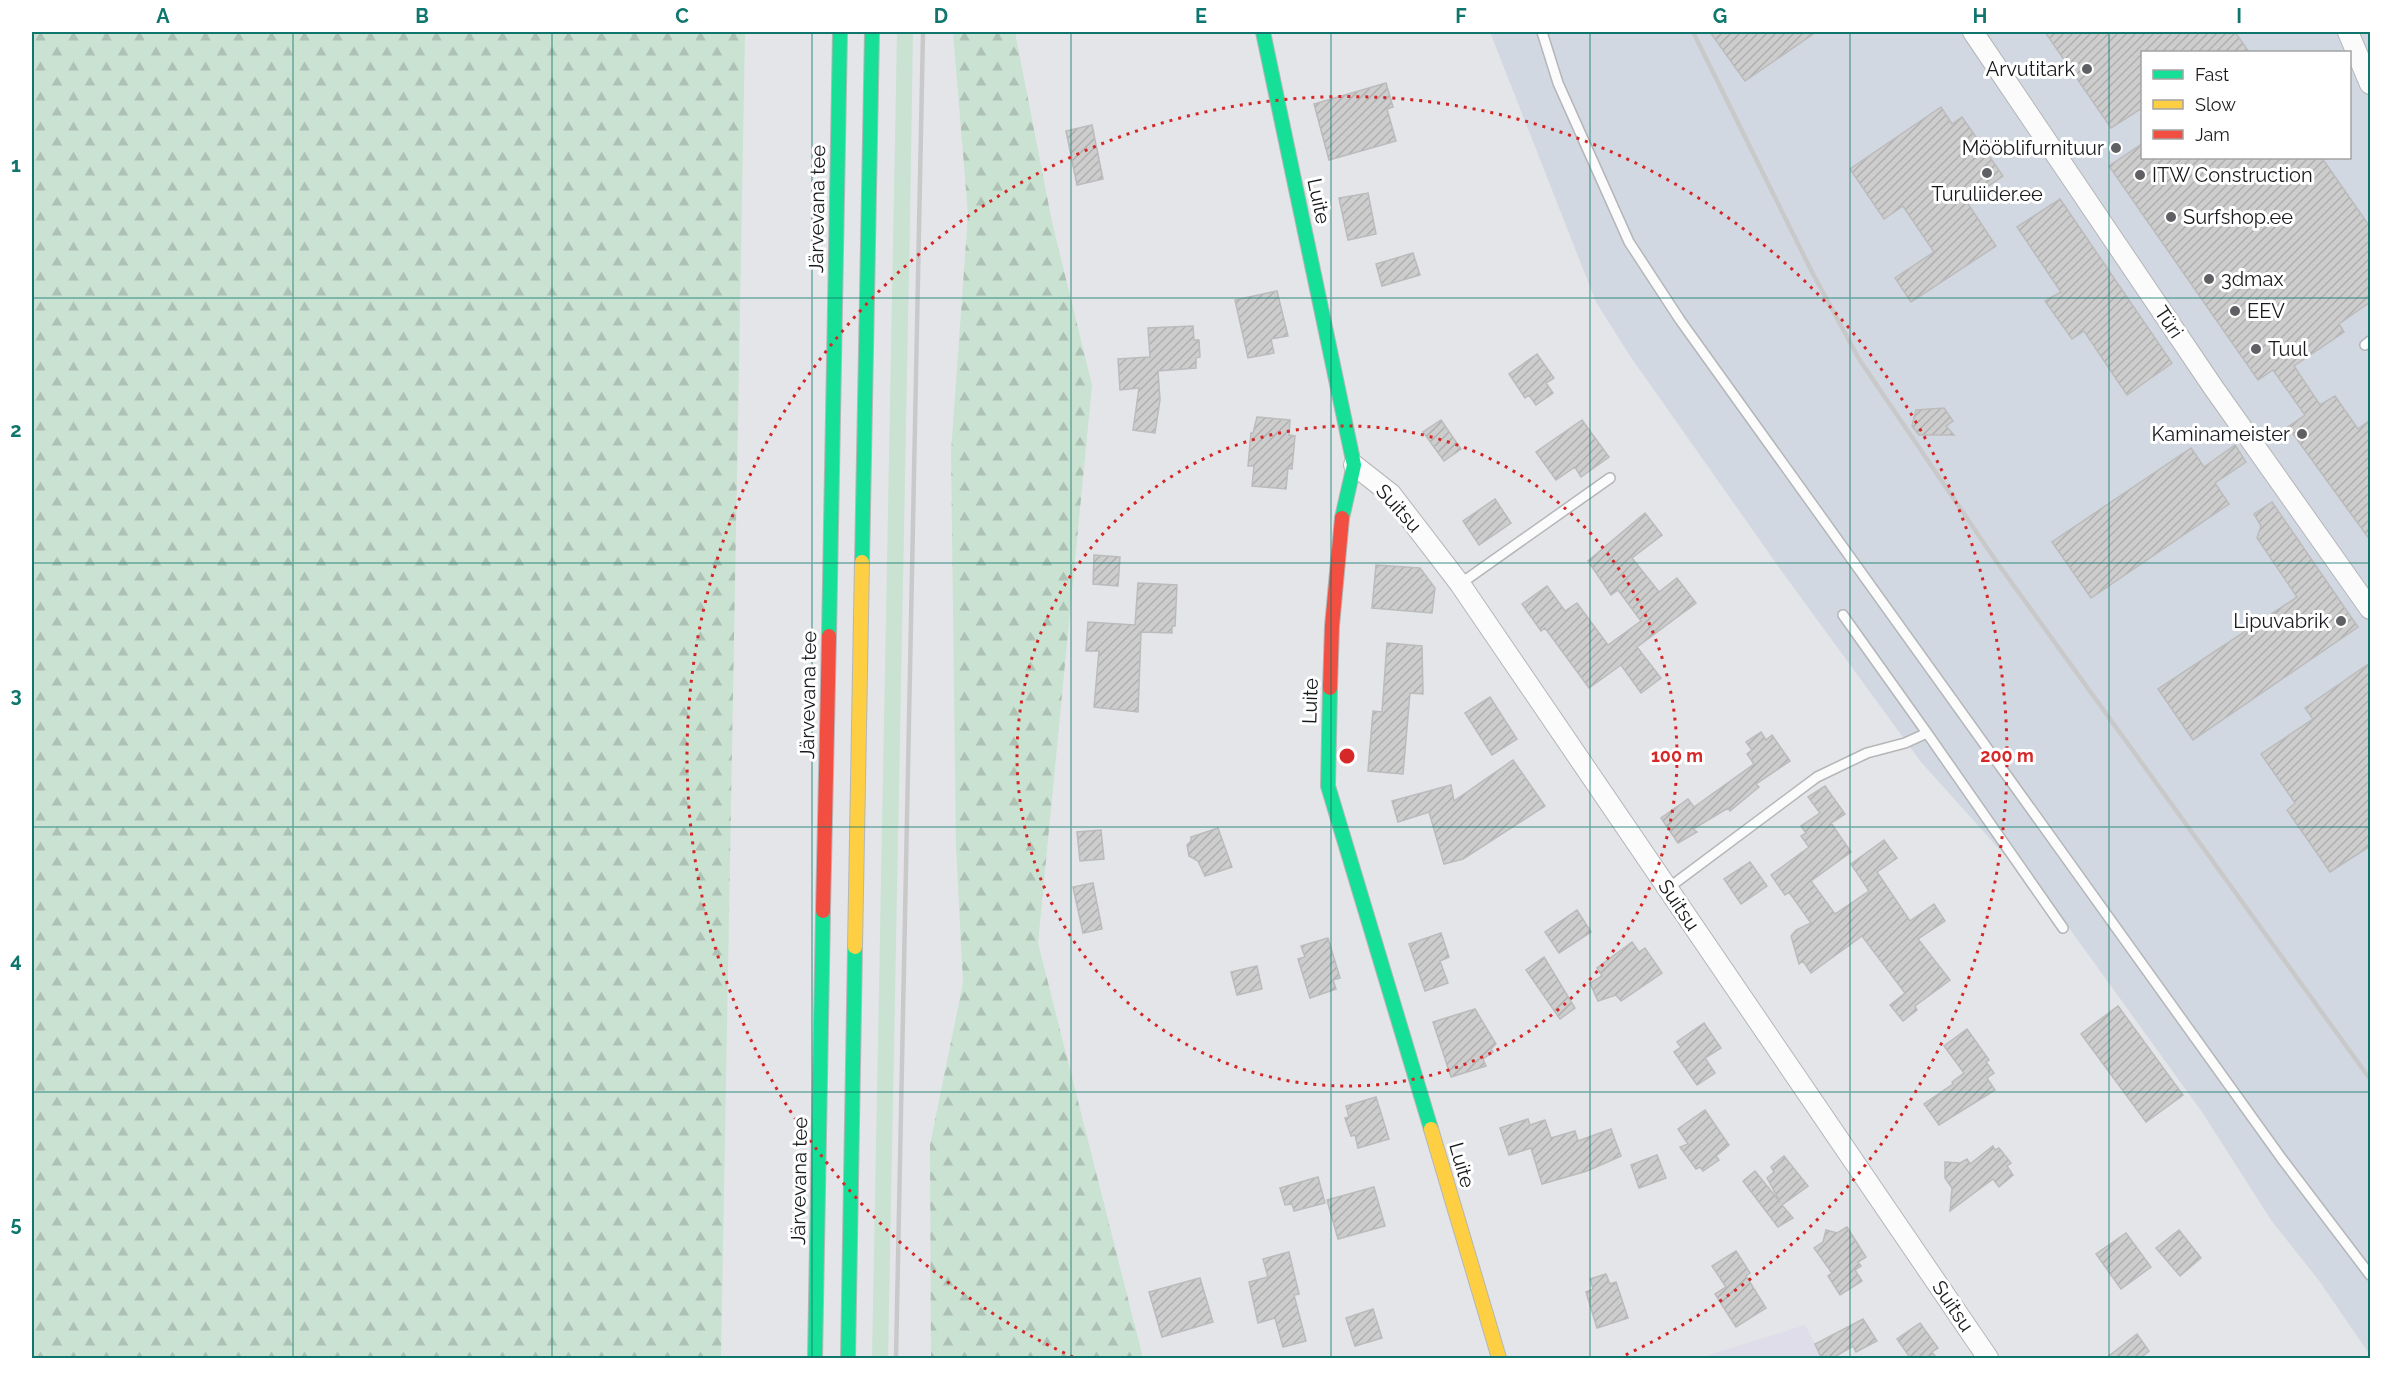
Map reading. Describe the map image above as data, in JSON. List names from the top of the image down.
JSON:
{
  "streets": {
    "main road": ["Luite", "Järvevana tee"],
    "street": ["Türi", "Suitsu"]
  },
  "crossings": [
    ["Luite", "Suitsu"]
  ],
  "places": [
    "Arvutitark",
    "Mööblifurnituur",
    "Turuliider.ee",
    "ITW Construction",
    "Surfshop.ee",
    "3dmax",
    "EEV",
    "Tuul",
    "Kaminameister",
    "Lipuvabrik"
  ],
  "legend": ["Fast", "Slow", "Jam"],
  "grid": {
    "columns": [
      "A",
      "B",
      "C",
      "D",
      "E",
      "F",
      "G",
      "H",
      "I"
    ],
    "rows": [
      "1",
      "2",
      "3",
      "4",
      "5"
    ]
  },
  "rings": ["100 m", "200 m"]
}
